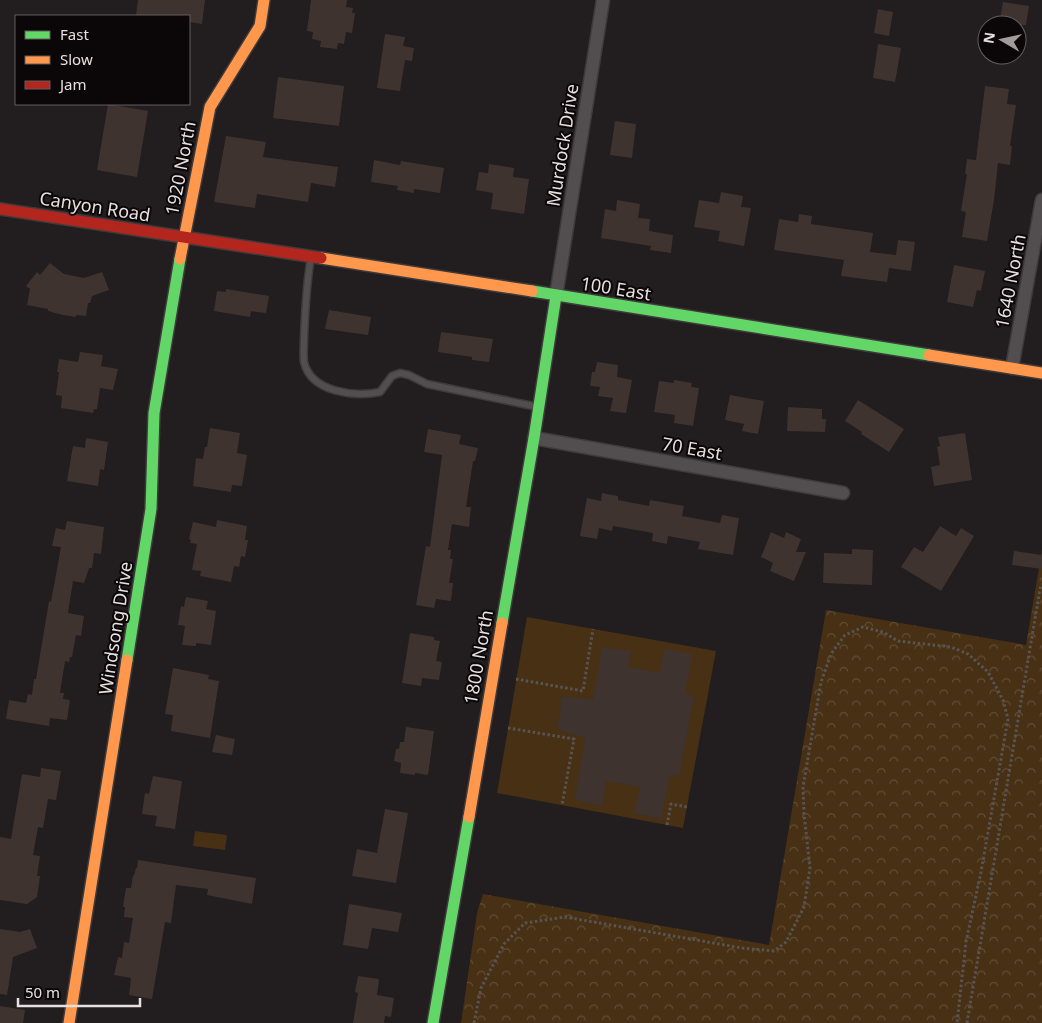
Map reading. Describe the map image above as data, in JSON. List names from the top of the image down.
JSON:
{
  "streets": {
    "street": [
      "Murdock Drive",
      "1920 North",
      "Canyon Road",
      "1640 North",
      "100 East",
      "70 East",
      "Windsong Drive",
      "1800 North"
    ]
  },
  "crossings": [
    ["Murdock Drive", "100 East"],
    ["Murdock Drive", "1800 North"],
    ["1920 North", "Canyon Road"],
    ["1920 North", "100 East"],
    ["1920 North", "Windsong Drive"],
    ["Canyon Road", "100 East"],
    ["Canyon Road", "Windsong Drive"],
    ["1640 North", "100 East"],
    ["100 East", "Windsong Drive"],
    ["100 East", "1800 North"],
    ["70 East", "1800 North"]
  ],
  "legend": ["Fast", "Slow", "Jam"],
  "scale_bar": "50 m",
  "north": "left"
}
